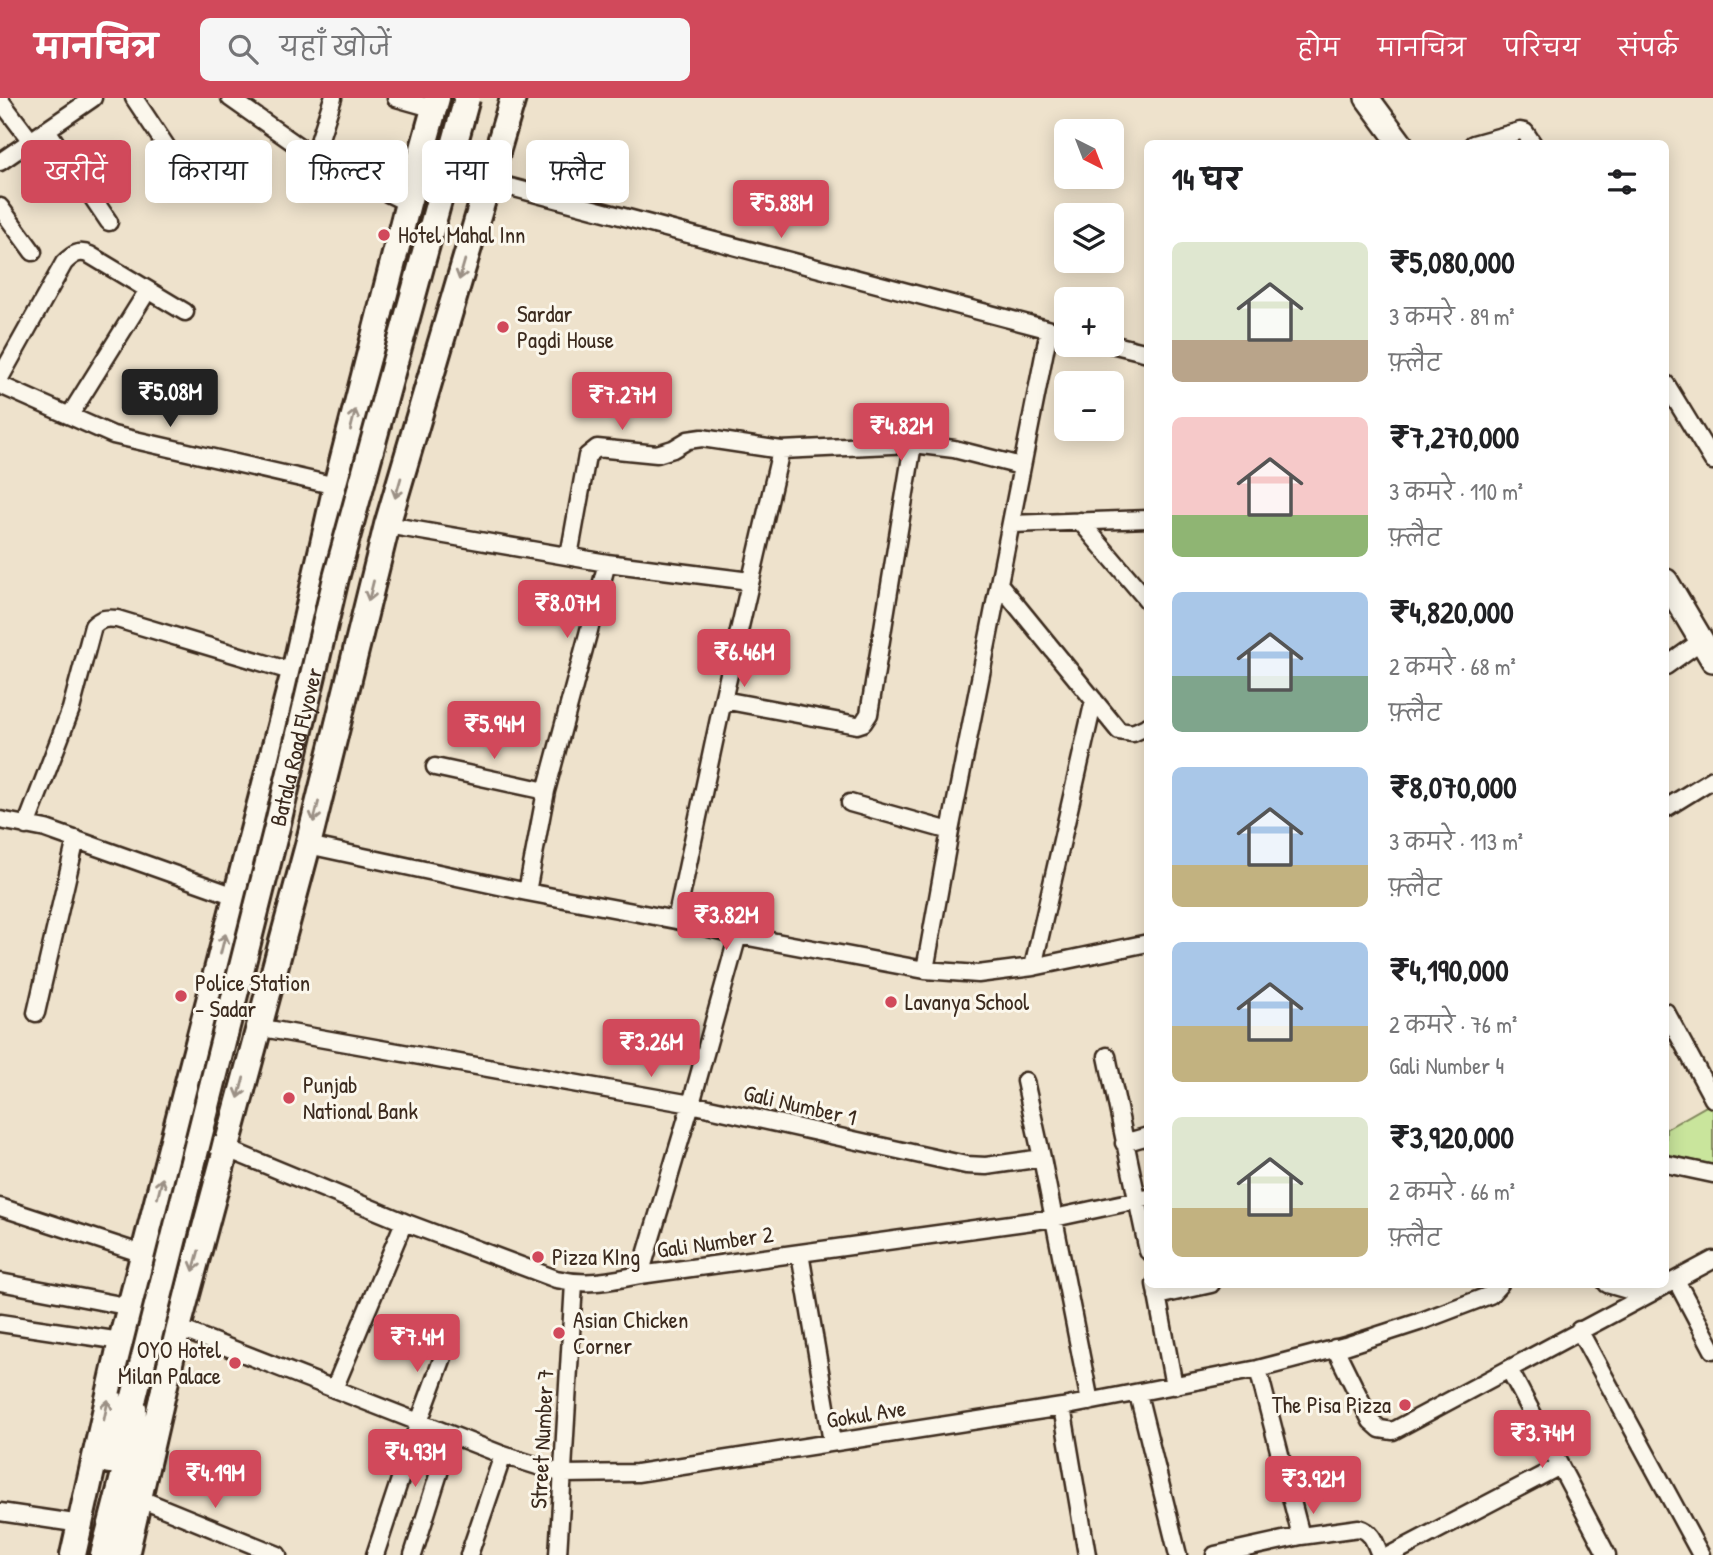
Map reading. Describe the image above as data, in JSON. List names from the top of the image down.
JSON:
{
  "streets": {
    "main road": ["Batala Road Flyover"],
    "street": [
      "Gali Number 1",
      "Gali Number 2",
      "Gokul Ave",
      "Street Number 7"
    ]
  },
  "crossings": [
    ["Gali Number 2", "Street Number 7"],
    ["Gokul Ave", "Street Number 7"]
  ],
  "places": [
    "Hotel Mahal Inn",
    "Sardar Pagdi House",
    "Police Station - Sadar",
    "Lavanya School",
    "Punjab National Bank",
    "Pizza KIng",
    "Asian Chicken Corner",
    "OYO Hotel Milan Palace",
    "The Pisa Pizza"
  ],
  "north": "bottom right",
  "page": {
    "header": "मानचित्र",
    "search": "यहाँ खोजें",
    "nav": [
      "होम",
      "मानचित्र",
      "परिचय",
      "संपर्क"
    ],
    "map_buttons": ["+", "−"],
    "chip": [
      "खरीदें",
      "किराया",
      "फ़िल्टर",
      "नया",
      "फ़्लैट"
    ],
    "heading": "14 घर",
    "price": [
      "₹5.88M",
      "₹5.08M",
      "₹7.27M",
      "₹4.82M",
      "₹8.07M",
      "₹6.46M",
      "₹5.94M",
      "₹3.82M",
      "₹3.26M",
      "₹7.4M",
      "₹3.74M",
      "₹4.93M",
      "₹4.19M",
      "₹3.92M"
    ],
    "list": [
      {
        "name": "₹5,080,000",
        "note": "3 कमरे · 89 m² · फ़्लैट"
      },
      {
        "name": "₹7,270,000",
        "note": "3 कमरे · 110 m² · फ़्लैट"
      },
      {
        "name": "₹4,820,000",
        "note": "2 कमरे · 68 m² · फ़्लैट"
      },
      {
        "name": "₹8,070,000",
        "note": "3 कमरे · 113 m² · फ़्लैट"
      },
      {
        "name": "₹4,190,000",
        "note": "2 कमरे · 76 m² · Gali Number 4"
      },
      {
        "name": "₹3,920,000",
        "note": "2 कमरे · 66 m² · फ़्लैट"
      }
    ]
  }
}
